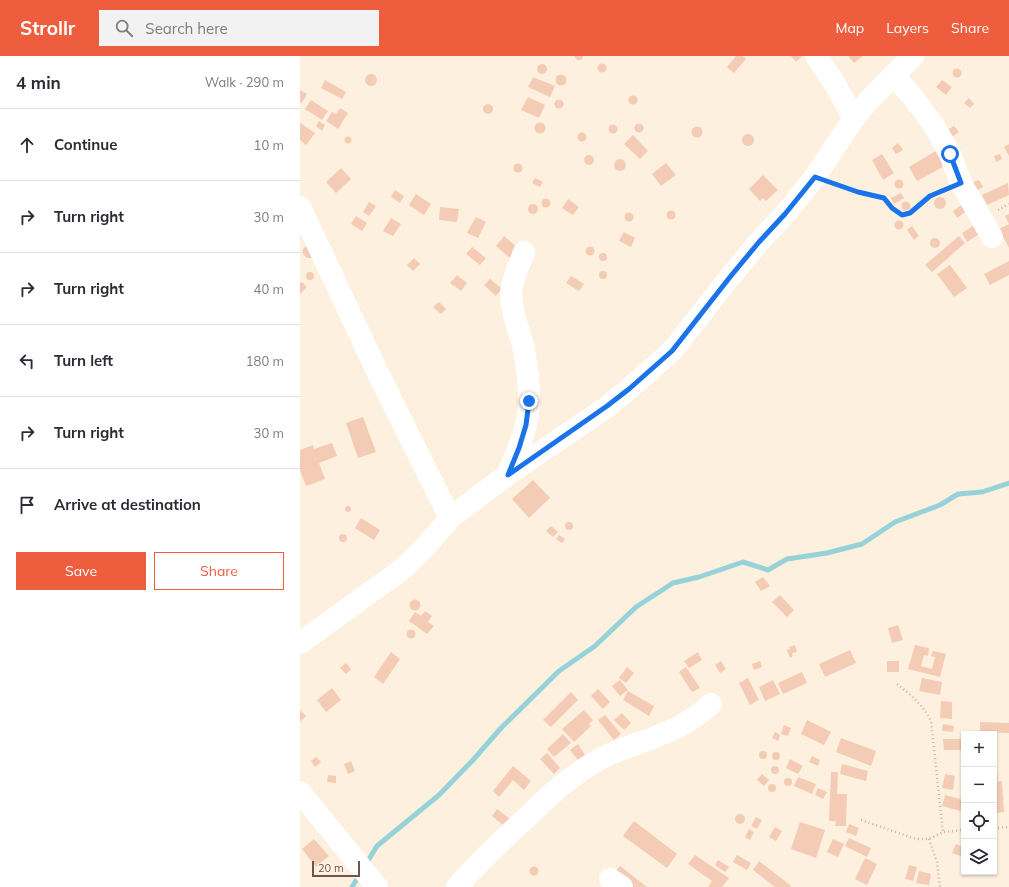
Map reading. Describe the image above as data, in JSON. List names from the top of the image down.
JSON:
{
  "scale_bar": "20 m",
  "page": {
    "header": "Strollr",
    "search": "Search here",
    "nav": ["Map", "Layers", "Share"],
    "heading": ["4 min", "Walk · 290 m"],
    "list": [
      ["Continue", "10 m"],
      ["Turn right", "30 m"],
      ["Turn right", "40 m"],
      ["Turn left", "180 m"],
      ["Turn right", "30 m"],
      "Arrive at destination"
    ],
    "buttons": ["Save", "Share"],
    "map_buttons": ["+", "−"],
    "scale": "20 m"
  }
}
